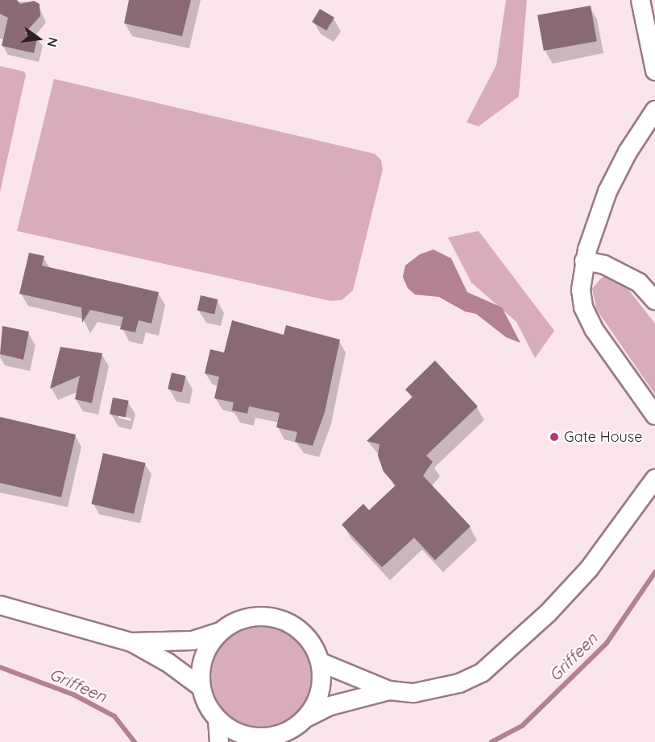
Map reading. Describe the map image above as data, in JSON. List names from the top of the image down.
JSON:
{
  "water": ["Griffeen"],
  "places": ["Gate House"],
  "north": "right"
}
